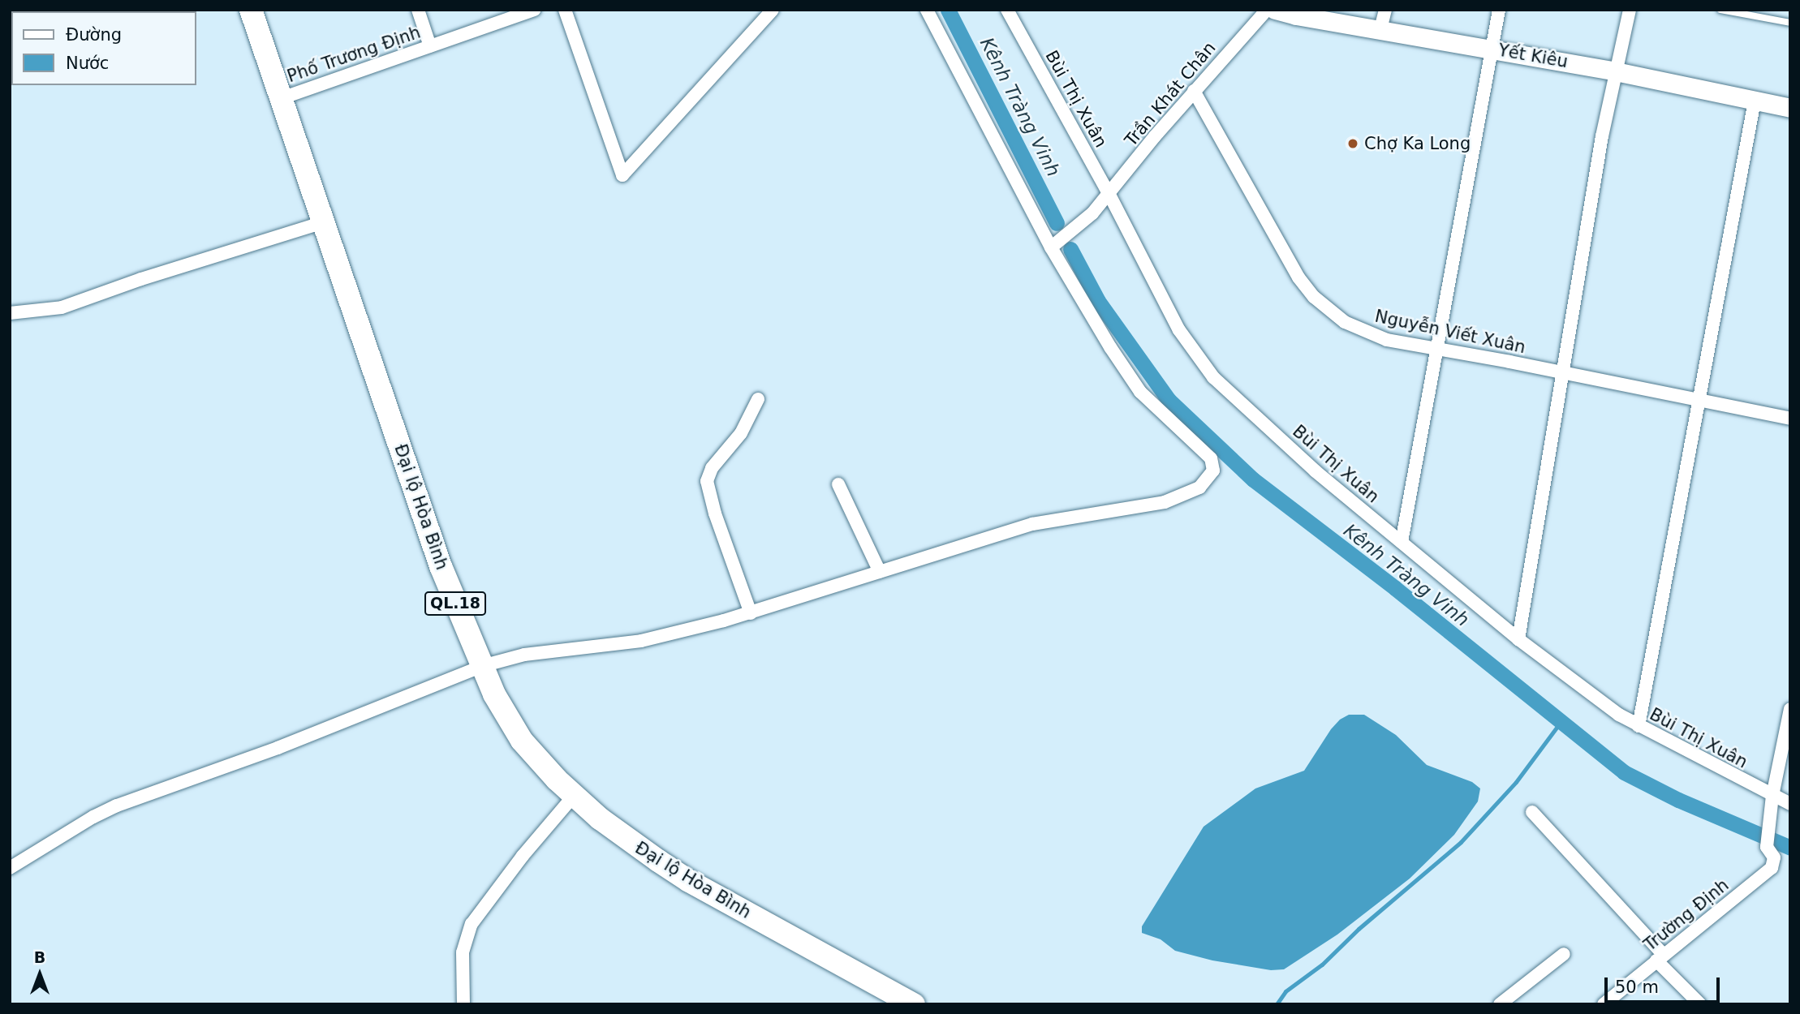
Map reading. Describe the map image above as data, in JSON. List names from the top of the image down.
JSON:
{
  "streets": {
    "highway": ["Đại lộ Hòa Bình", "QL.18"],
    "street": [
      "Phố Trương Định",
      "Yết Kiêu",
      "Trần Khát Chân",
      "Bùi Thị Xuân",
      "Nguyễn Viết Xuân",
      "Trường Định"
    ]
  },
  "crossings": [
    ["Phố Trương Định", "Đại lộ Hòa Bình"],
    ["Trần Khát Chân", "Bùi Thị Xuân"],
    ["Trần Khát Chân", "Nguyễn Viết Xuân"],
    ["Bùi Thị Xuân", "Trường Định"]
  ],
  "water": ["Kênh Tràng Vinh"],
  "places": ["Chợ Ka Long"],
  "legend": ["Đường", "Nước"],
  "scale_bar": "50 m",
  "north": "top"
}
